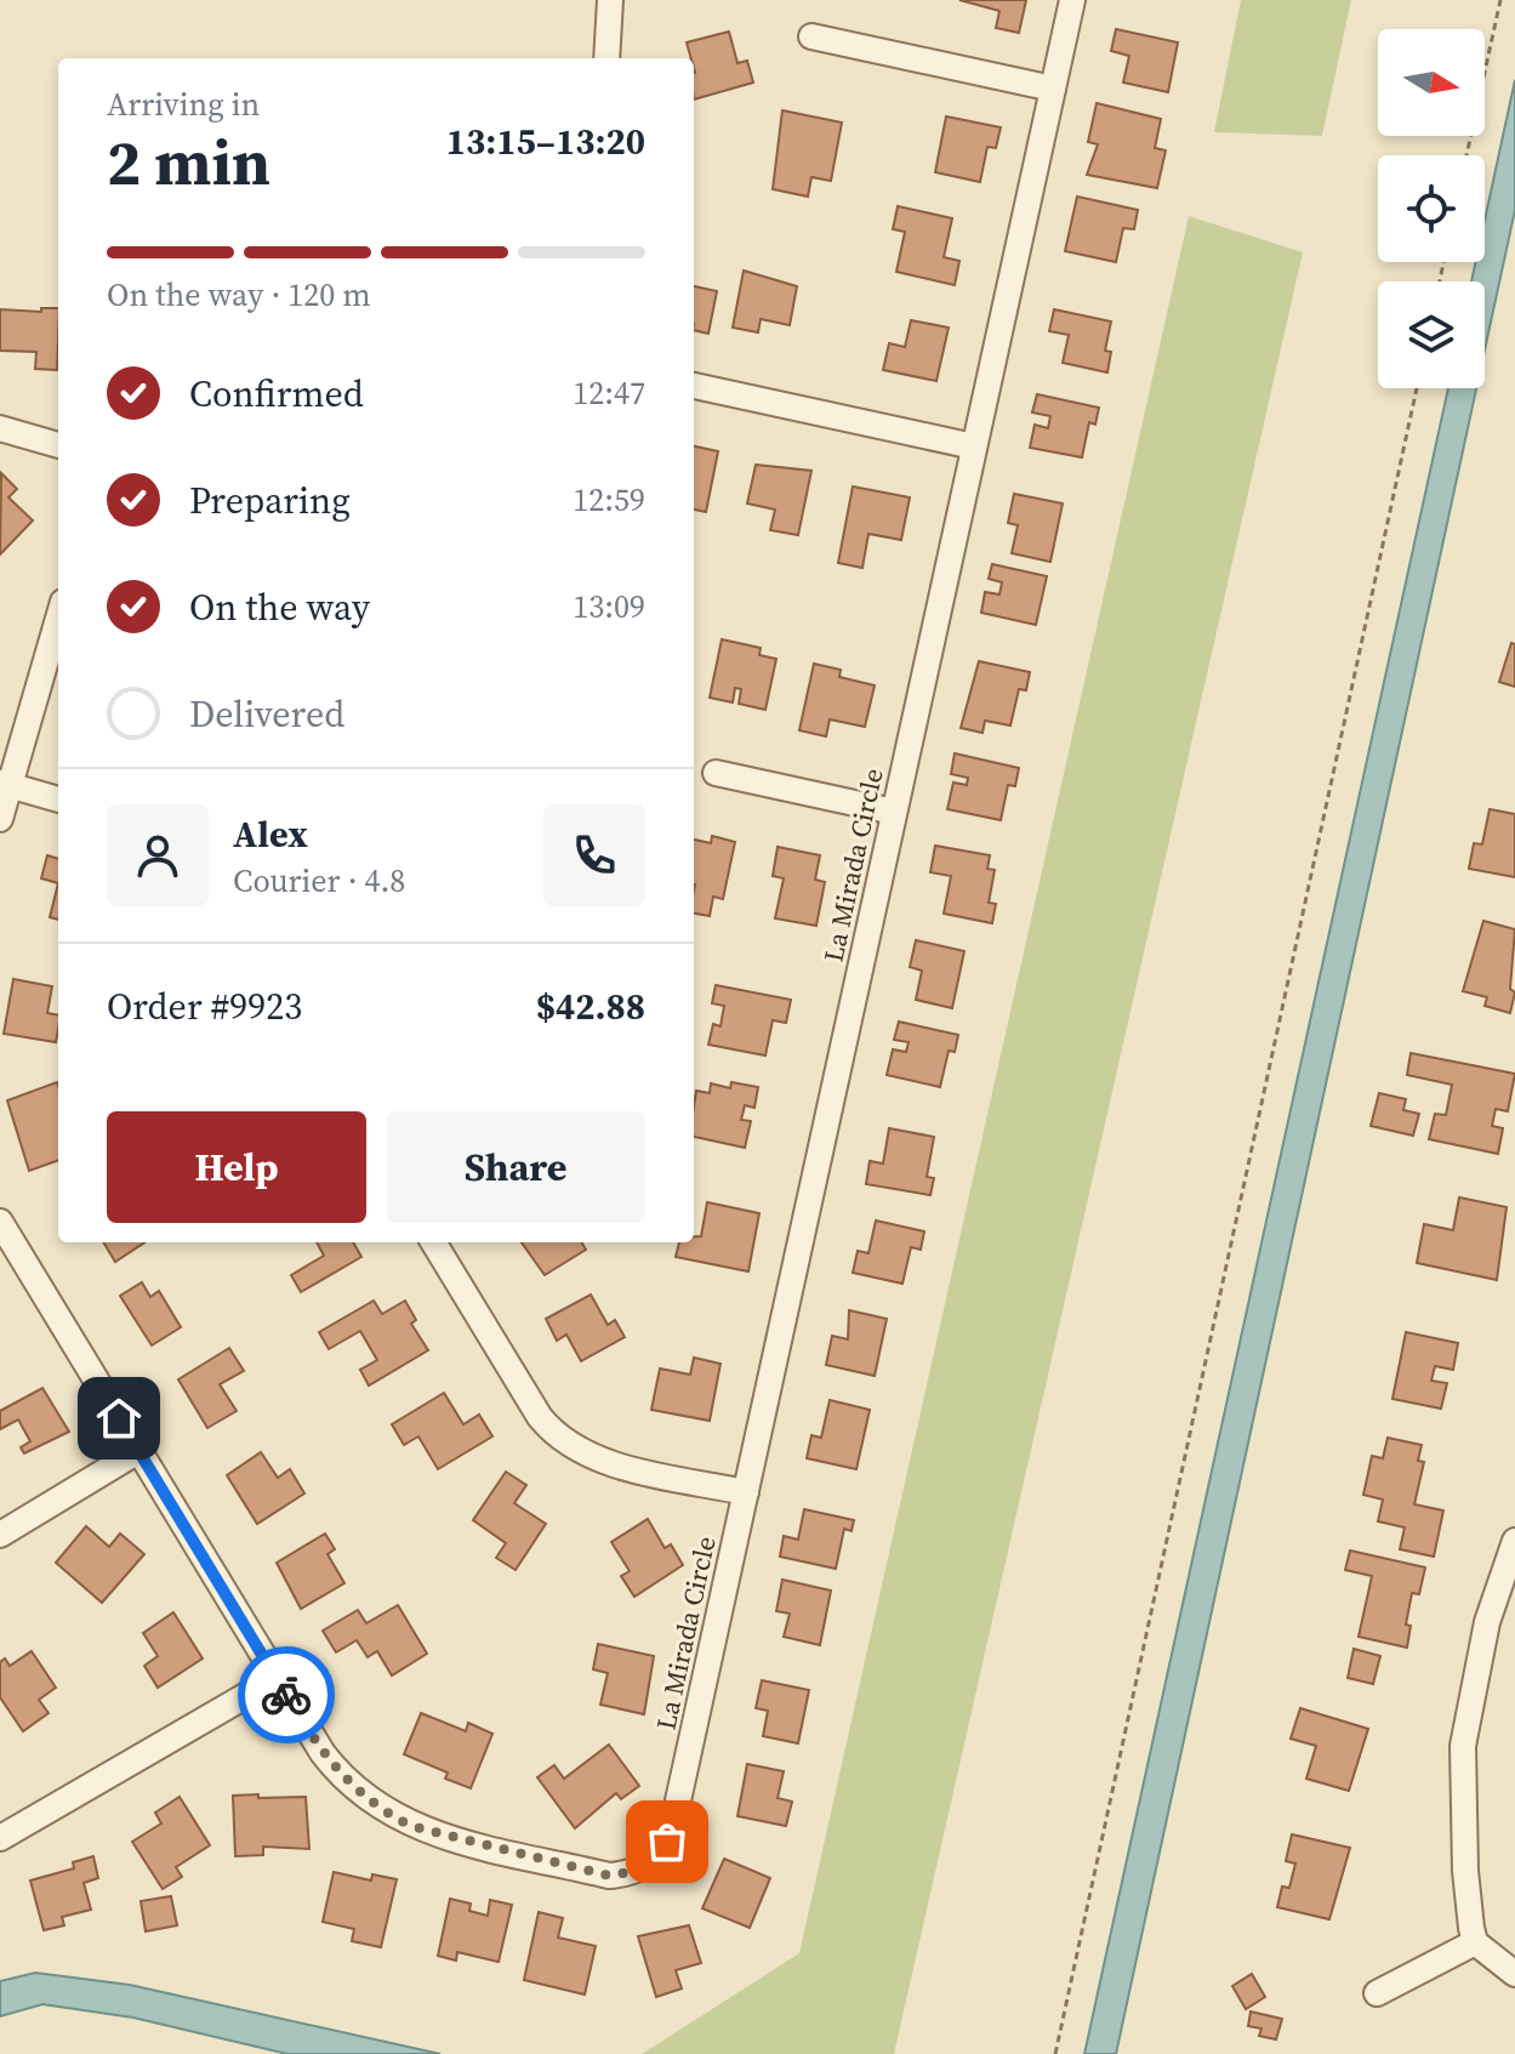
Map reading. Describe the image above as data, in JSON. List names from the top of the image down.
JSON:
{
  "streets": {
    "street": ["La Mirada Circle"]
  },
  "north": "right",
  "page": {
    "heading": ["2 min", "Arriving in", "13:15–13:20"],
    "panel": [
      "Alex",
      "Courier · 4.8",
      "Order #9923",
      "$42.88"
    ],
    "bar": "On the way · 120 m",
    "list": [
      ["Confirmed", "12:47"],
      ["Preparing", "12:59"],
      ["On the way", "13:09"],
      "Delivered"
    ],
    "buttons": ["Help", "Share"]
  }
}
